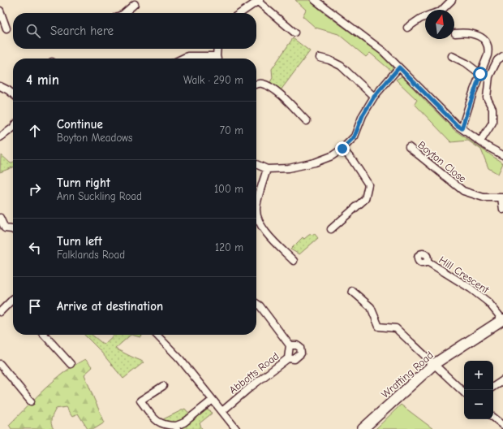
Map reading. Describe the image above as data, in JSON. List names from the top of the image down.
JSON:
{
  "streets": {
    "main road": ["Wratting Road"],
    "street": ["Boyton Close", "Hill Crescent", "Abbotts Road"]
  },
  "crossings": [
    ["Hill Crescent", "Wratting Road"]
  ],
  "north": "top",
  "page": {
    "search": "Search here",
    "heading": ["4 min", "Walk · 290 m"],
    "list": [
      ["Continue", "Boyton Meadows", "70 m"],
      ["Turn right", "Ann Suckling Road", "100 m"],
      ["Turn left", "Falklands Road", "120 m"],
      "Arrive at destination"
    ],
    "map_buttons": ["+", "−"]
  }
}
